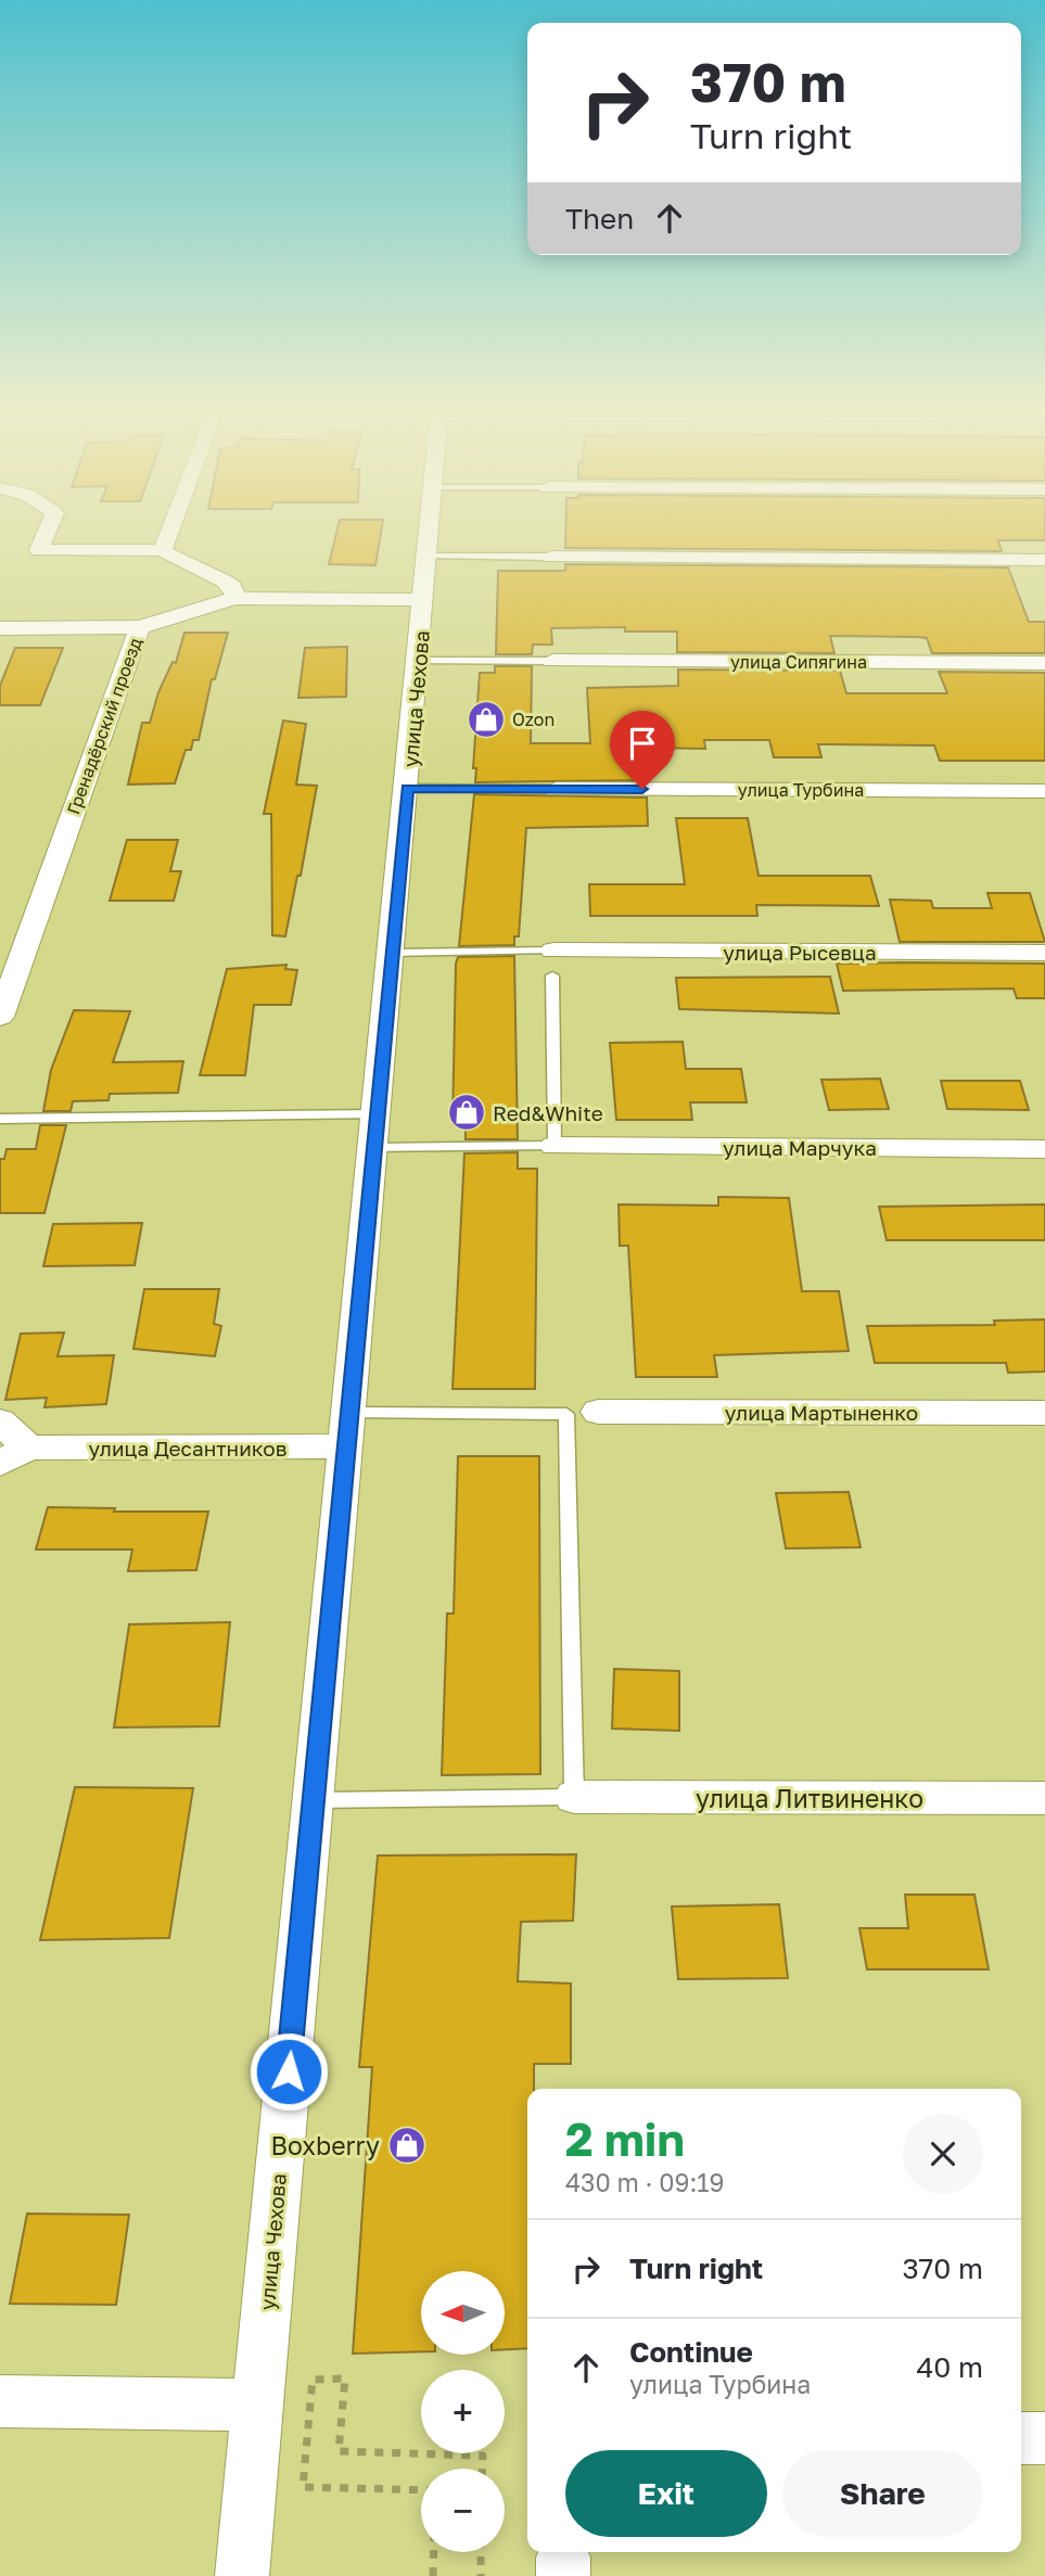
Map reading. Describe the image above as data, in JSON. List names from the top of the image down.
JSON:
{
  "streets": {
    "street": [
      "улица Сипягина",
      "улица Чехова",
      "Гренадёрский проезд",
      "улица Турбина",
      "улица Рысевца",
      "улица Марчука",
      "улица Мартыненко",
      "улица Десантников",
      "улица Литвиненко"
    ]
  },
  "crossings": [
    ["улица Чехова", "Гренадёрский проезд"],
    ["улица Чехова", "улица Десантников"]
  ],
  "places": {
    "shop": ["Ozon", "Red&White", "Boxberry"]
  },
  "north": "left",
  "page": {
    "turn": ["370 m", "Turn right"],
    "then": "Then",
    "heading": ["2 min", "430 m · 09:19"],
    "list": [
      {
        "name": "Turn right",
        "value": "370 m"
      },
      {
        "name": "Continue",
        "note": "улица Турбина",
        "value": "40 m"
      }
    ],
    "map_buttons": ["+", "−"],
    "buttons": ["Exit", "Share"]
  }
}
